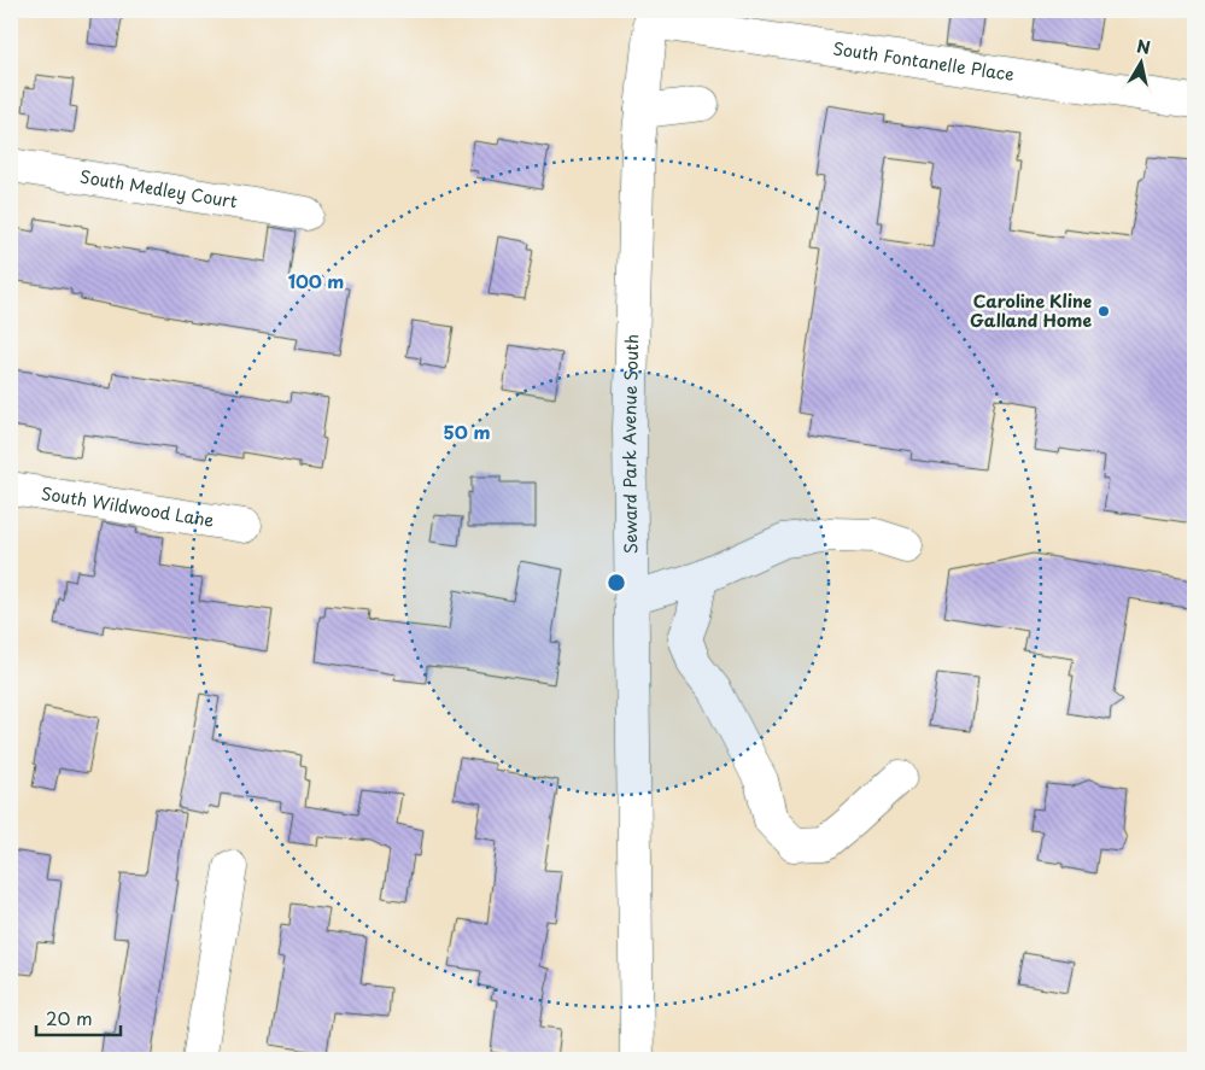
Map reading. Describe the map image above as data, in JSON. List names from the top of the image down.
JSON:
{
  "streets": {
    "street": [
      "South Fontanelle Place",
      "South Medley Court",
      "Seward Park Avenue South",
      "South Wildwood Lane"
    ]
  },
  "crossings": [
    ["South Fontanelle Place", "Seward Park Avenue South"]
  ],
  "places": ["Caroline Kline Galland Home"],
  "scale_bar": "20 m",
  "north": "top",
  "rings": ["100 m", "50 m"]
}
